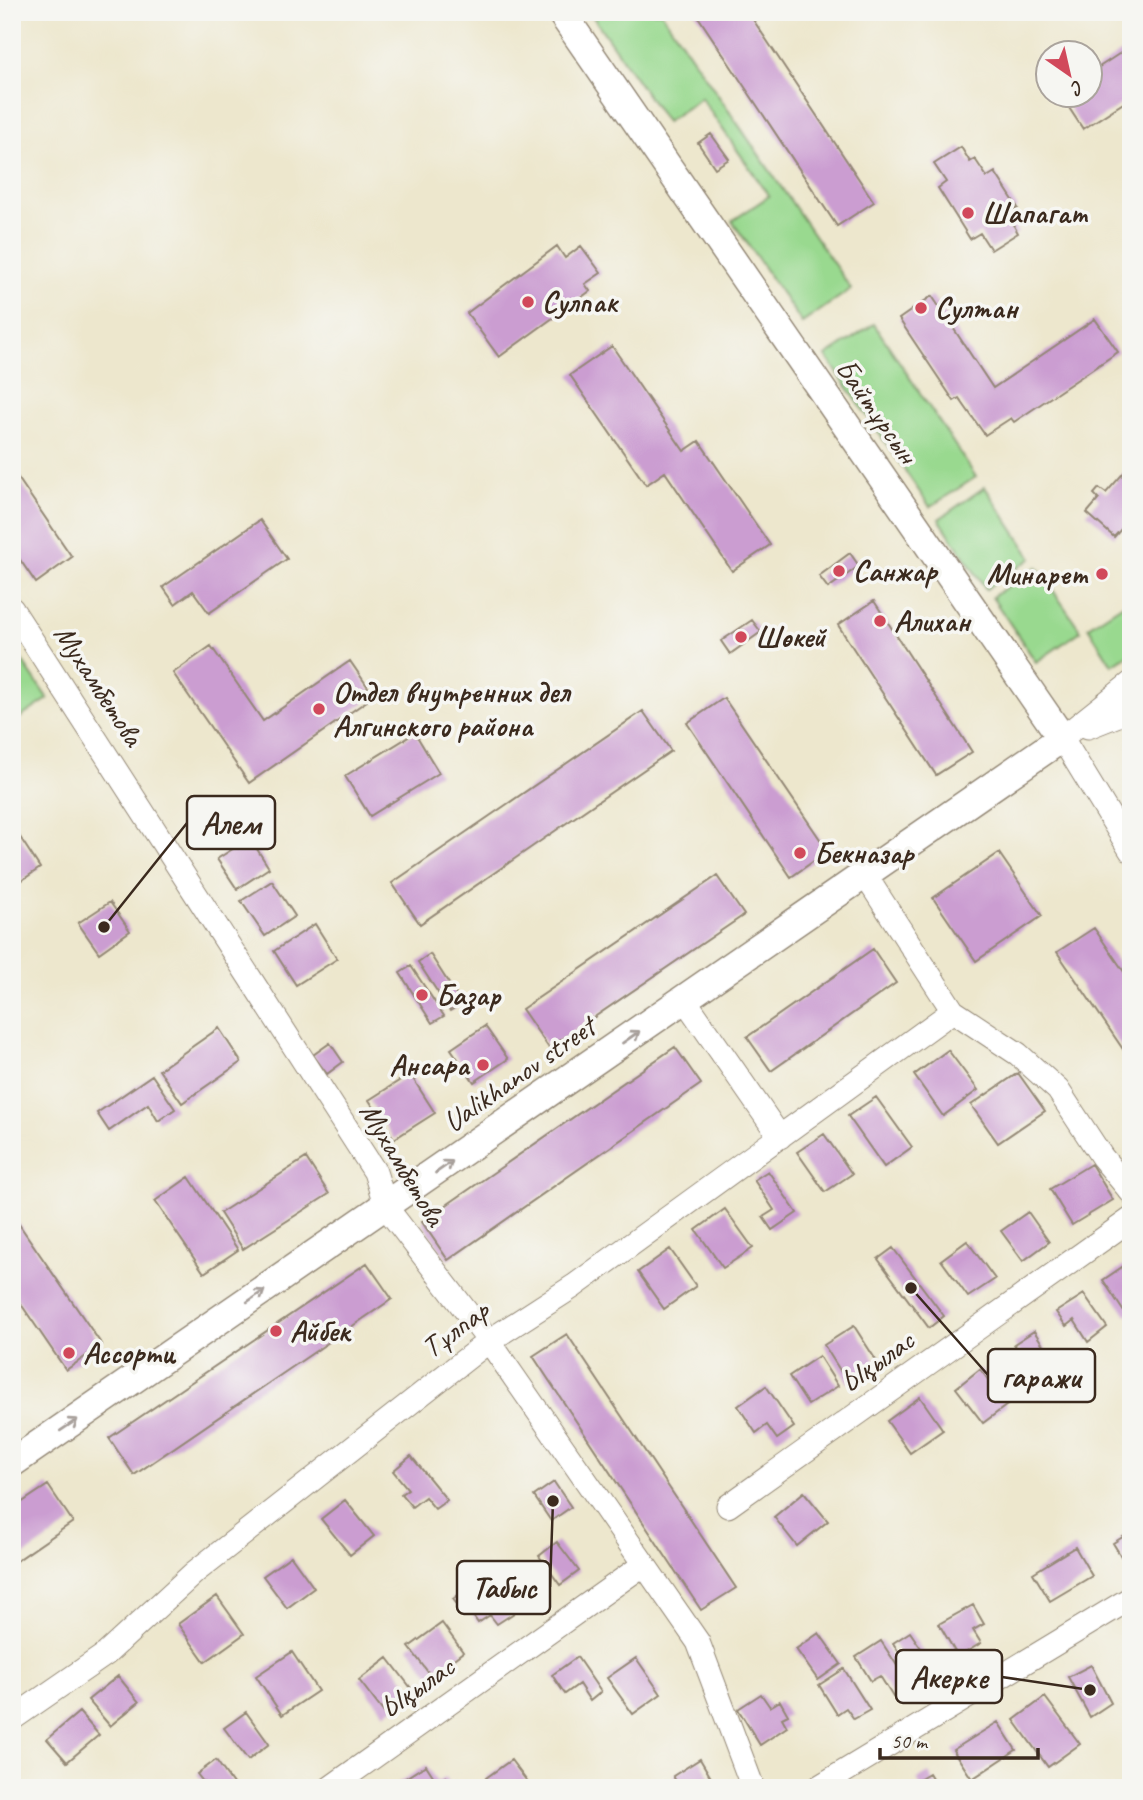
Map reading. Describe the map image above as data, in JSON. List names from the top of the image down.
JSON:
{
  "streets": {
    "street": [
      "Байтұрсын",
      "Мухамбетова",
      "Ualikhanov street",
      "Тұлпар",
      "Ықылас"
    ]
  },
  "crossings": [
    ["Байтұрсын", "Ualikhanov street"],
    ["Мухамбетова", "Ualikhanov street"],
    ["Мухамбетова", "Тұлпар"],
    ["Мухамбетова", "Ықылас"]
  ],
  "one_way": ["Ualikhanov street"],
  "places": [
    "Шапагат",
    "Сулпак",
    "Султан",
    "Санжар",
    "Минарет",
    "Алихан",
    "Шөкей",
    "Отдел внутренних дел Алгинского района",
    "Бекназар",
    "Алем",
    "Базар",
    "Ансара",
    "гаражи",
    "Айбек",
    "Ассорти",
    "Табыс",
    "Акерке"
  ],
  "scale_bar": "50 m",
  "north": "bottom right"
}
